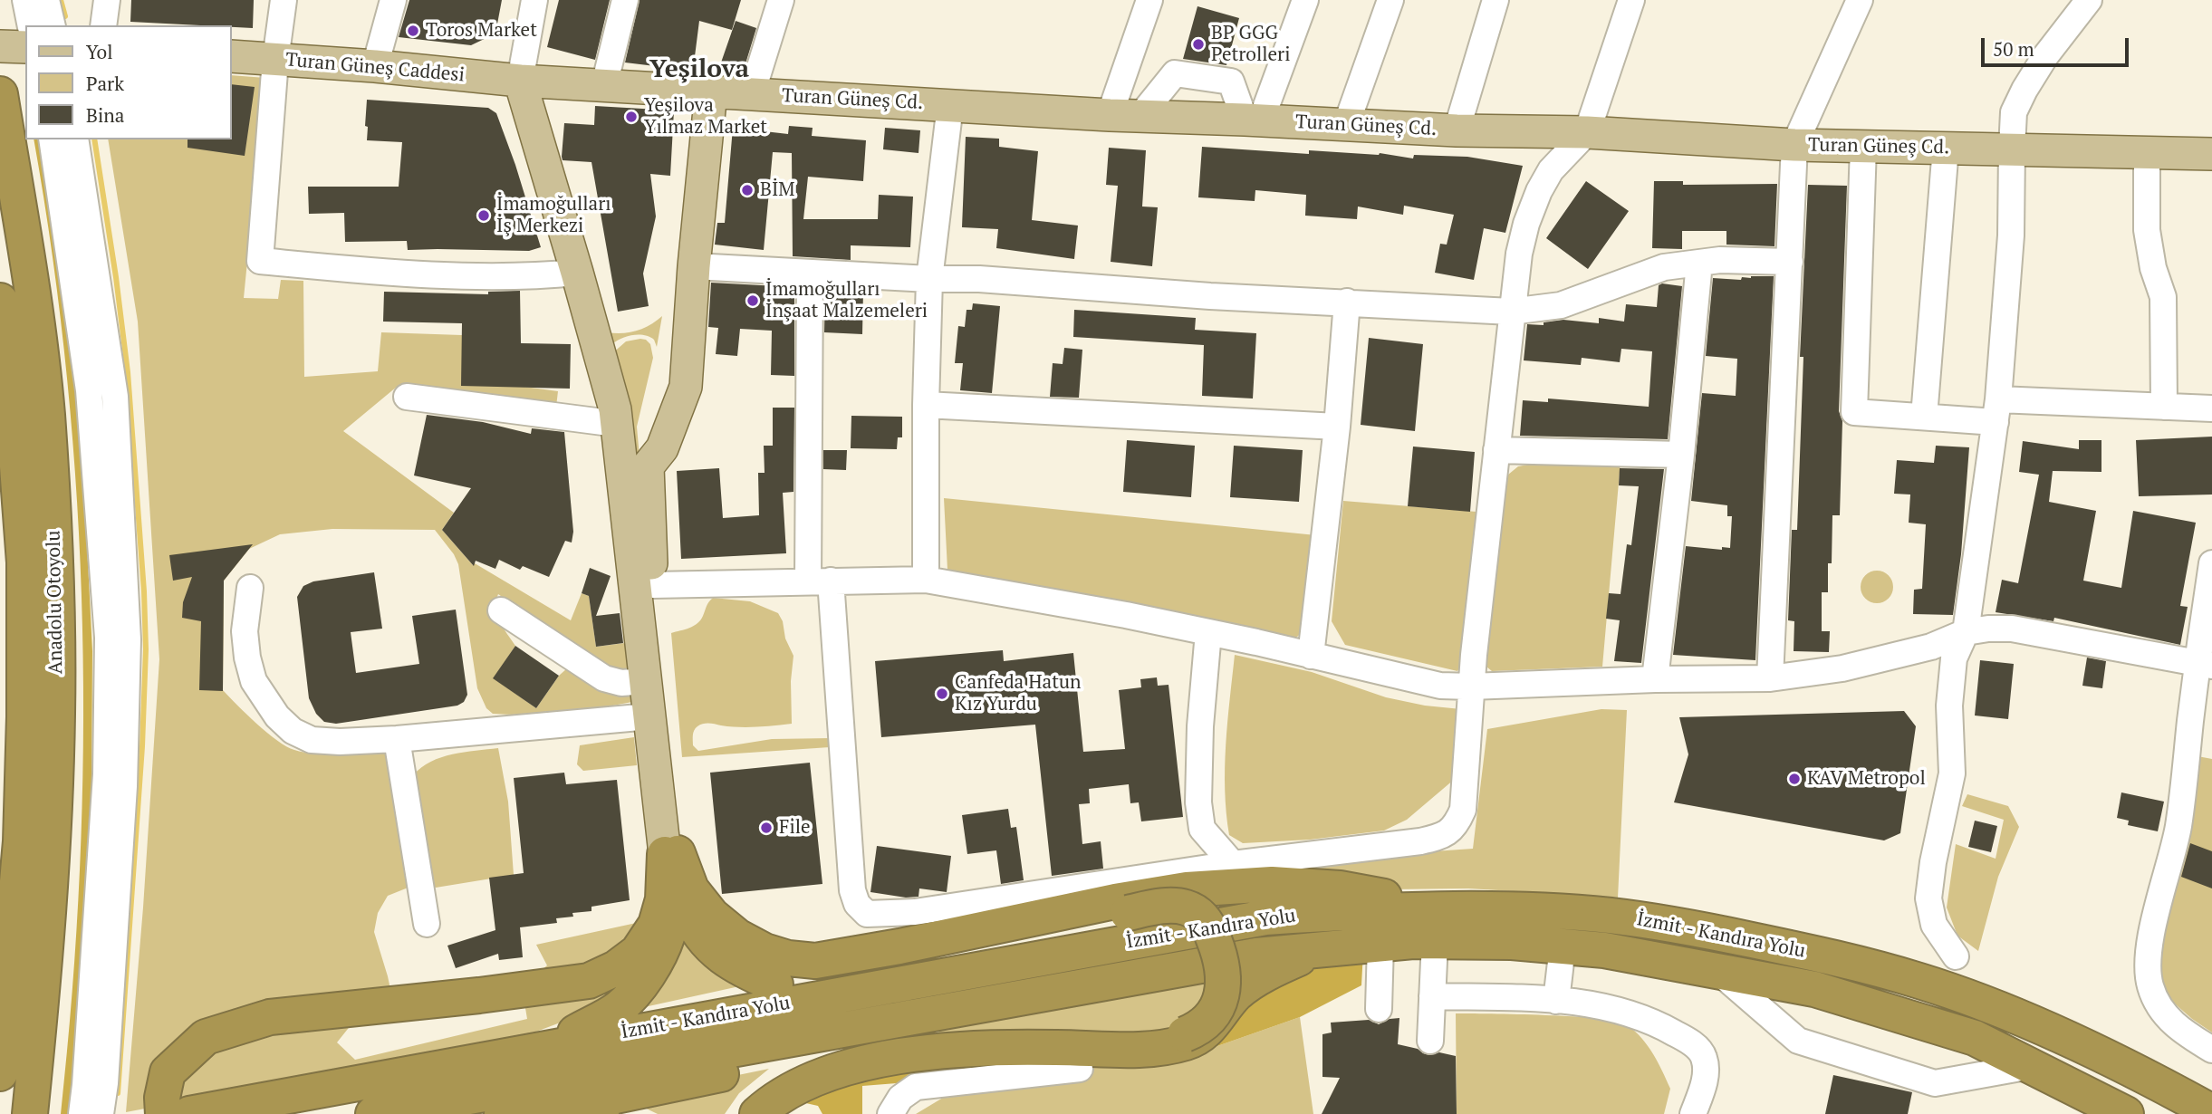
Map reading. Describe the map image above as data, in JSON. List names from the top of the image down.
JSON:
{
  "streets": {
    "highway": ["Anadolu Otoyolu", "İzmit - Kandıra Yolu"],
    "main road": ["Turan Güneş Caddesi", "Turan Güneş Cd."]
  },
  "crossings": [
    ["Turan Güneş Caddesi", "Turan Güneş Cd."]
  ],
  "districts": ["Yeşilova"],
  "places": [
    "Toros Market",
    "BP GGG Petrolleri",
    "Yeşilova Yılmaz Market",
    "BİM",
    "İmamoğulları İş Merkezi",
    "İmamoğulları İnşaat Malzemeleri",
    "Canfeda Hatun Kız Yurdu",
    "KAV Metropol",
    "File"
  ],
  "legend": ["Yol", "Park", "Bina"],
  "scale_bar": "50 m"
}
